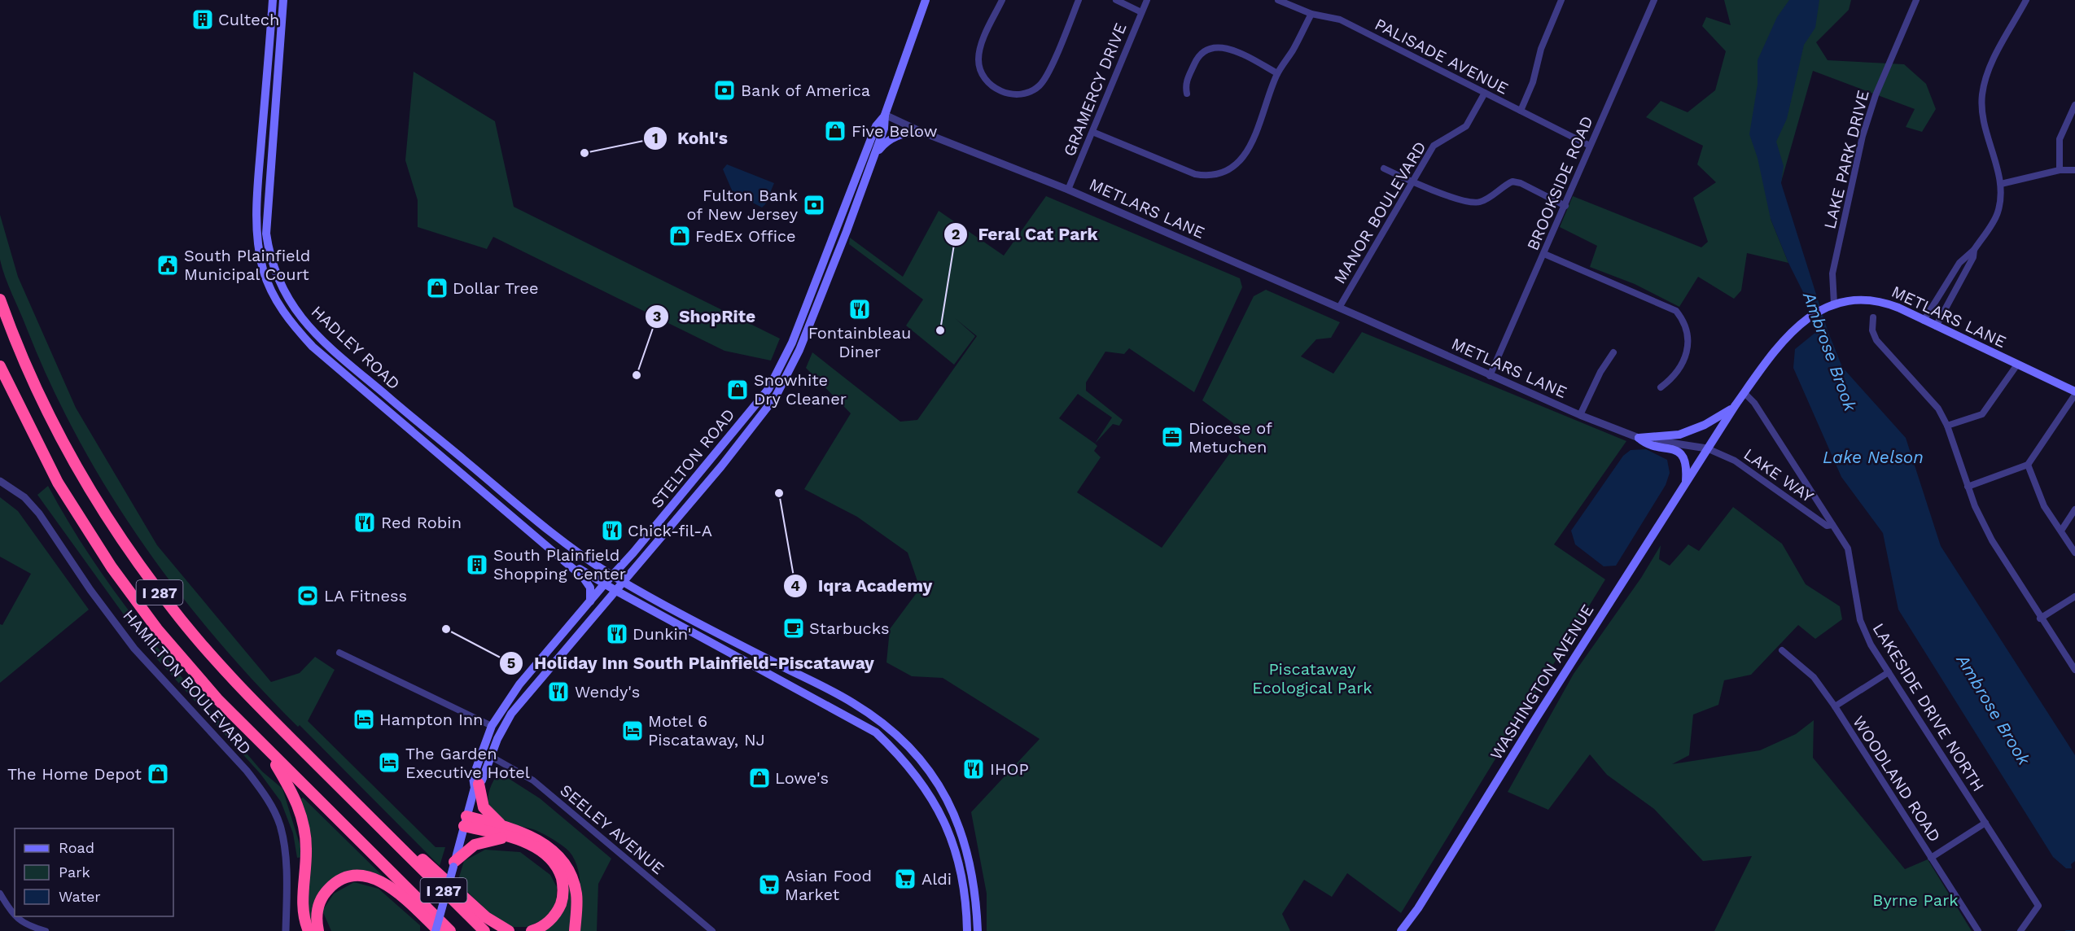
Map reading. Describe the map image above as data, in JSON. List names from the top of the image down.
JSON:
{
  "streets": {
    "highway": ["I 287"],
    "main road": [
      "METLARS LANE",
      "HADLEY ROAD",
      "STELTON ROAD",
      "WASHINGTON AVENUE"
    ],
    "street": [
      "PALISADE AVENUE",
      "GRAMERCY DRIVE",
      "LAKE PARK DRIVE",
      "BROOKSIDE ROAD",
      "MANOR BOULEVARD",
      "LAKE WAY",
      "HAMILTON BOULEVARD",
      "LAKESIDE DRIVE NORTH",
      "WOODLAND ROAD",
      "SEELEY AVENUE"
    ]
  },
  "crossings": [
    ["PALISADE AVENUE", "BROOKSIDE ROAD"],
    ["PALISADE AVENUE", "MANOR BOULEVARD"],
    ["GRAMERCY DRIVE", "METLARS LANE"],
    ["LAKE PARK DRIVE", "METLARS LANE"],
    ["BROOKSIDE ROAD", "METLARS LANE"],
    ["METLARS LANE", "MANOR BOULEVARD"],
    ["METLARS LANE", "STELTON ROAD"],
    ["METLARS LANE", "LAKE WAY"],
    ["METLARS LANE", "WASHINGTON AVENUE"],
    ["METLARS LANE", "LAKESIDE DRIVE NORTH"],
    ["HADLEY ROAD", "STELTON ROAD"],
    ["STELTON ROAD", "SEELEY AVENUE"],
    ["LAKE WAY", "WASHINGTON AVENUE"],
    ["LAKE WAY", "LAKESIDE DRIVE NORTH"]
  ],
  "water": ["Ambrose Brook", "Lake Nelson"],
  "parks": ["Piscataway Ecological Park", "Byrne Park"],
  "places": {
    "building": ["Cultech", "South Plainfield Shopping Center"],
    "bank": ["Bank of America", "Fulton Bank of New Jersey"],
    "shop": [
      "Five Below",
      "FedEx Office",
      "Dollar Tree",
      "Snowhite Dry Cleaner",
      "The Home Depot",
      "Lowe's"
    ],
    "other": [
      "Kohl's",
      "Feral Cat Park",
      "ShopRite",
      "Iqra Academy",
      "Holiday Inn South Plainfield-Piscataway"
    ],
    "public building": ["South Plainfield Municipal Court"],
    "restaurant": [
      "Fontainbleau Diner",
      "Red Robin",
      "Chick-fil-A",
      "Dunkin'",
      "Wendy's",
      "IHOP"
    ],
    "office": ["Diocese of Metuchen"],
    "sports": ["LA Fitness"],
    "cafe": ["Starbucks"],
    "hotel": ["Hampton Inn", "Motel 6 Piscataway, NJ", "The Garden Executive Hotel"],
    "supermarket": ["Aldi", "Asian Food Market"]
  },
  "legend": ["Road", "Park", "Water"]
}
